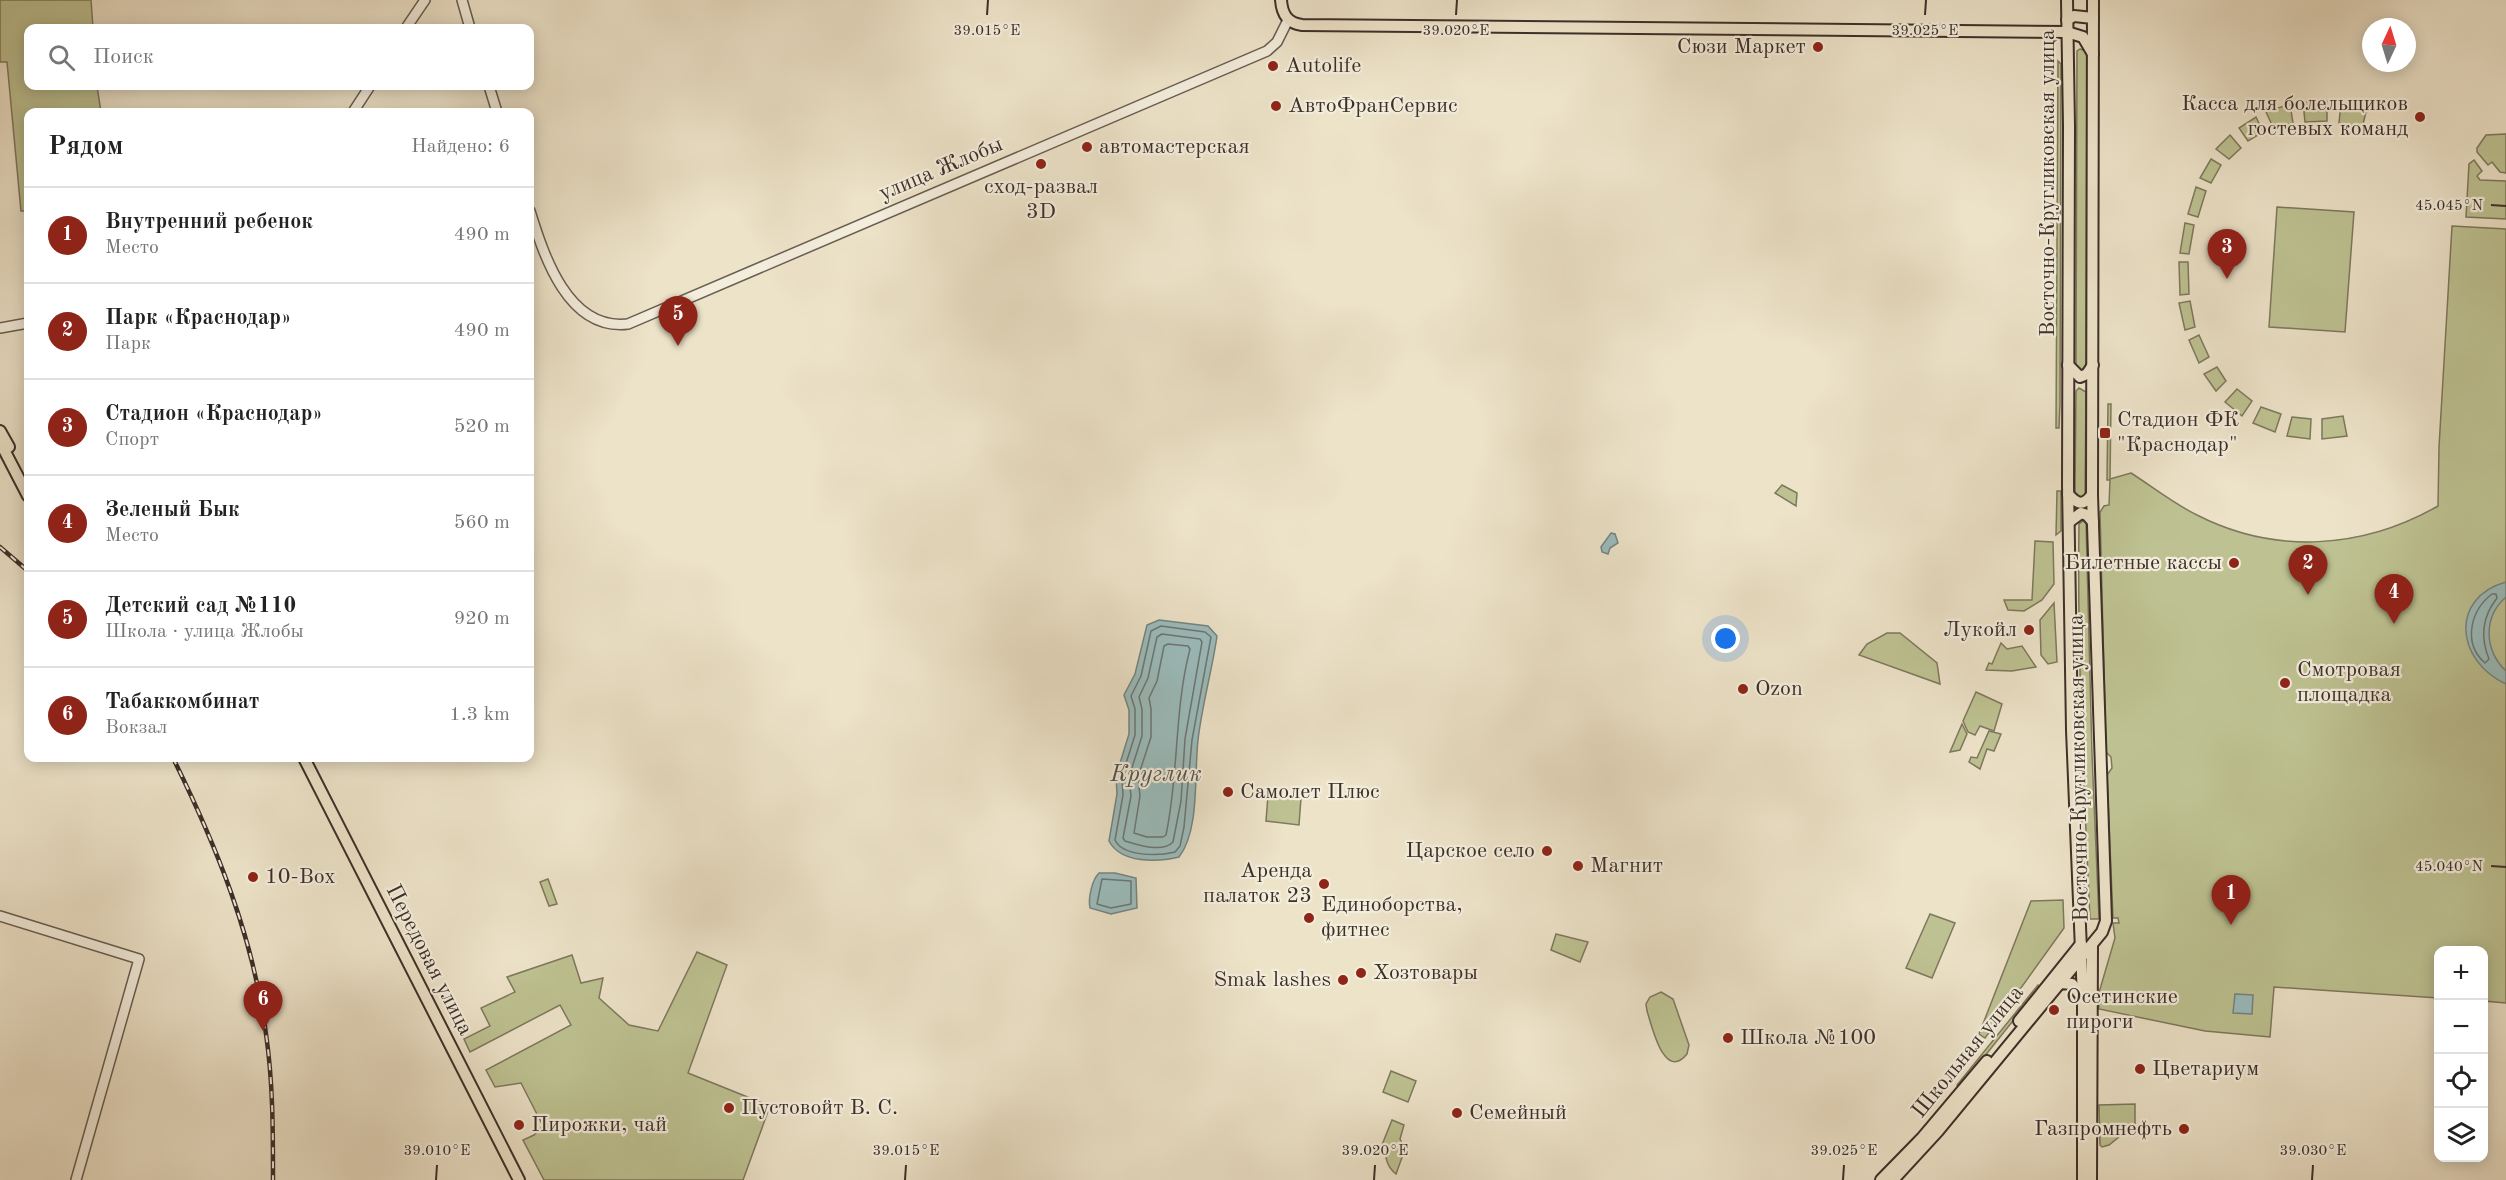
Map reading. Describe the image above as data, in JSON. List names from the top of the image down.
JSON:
{
  "streets": {
    "main road": ["Восточно-Кругликовская улица", "Передовая улица", "Школьная улица"],
    "street": ["улица Жлобы"]
  },
  "crossings": [
    ["Восточно-Кругликовская улица", "Школьная улица"]
  ],
  "water": ["Круглик"],
  "places": {
    "other": [
      "Сюзи Маркет",
      "Autolife",
      "АвтоФранСервис",
      "Касса для болельщиков гостевых команд",
      "автомастерская",
      "сход-развал 3D",
      "Билетные кассы",
      "Лукойл",
      "Смотровая площадка",
      "Ozon",
      "Самолет Плюс",
      "Царское село",
      "Магнит",
      "10-Box",
      "Аренда палаток 23",
      "Единоборства, фитнес",
      "Хозтовары",
      "Smak lashes",
      "Осетинские пироги",
      "Школа №100",
      "Цветариум",
      "Пустовойт В. С.",
      "Семейный",
      "Пирожки, чай",
      "Газпромнефть"
    ],
    "transit": ["Стадион ФК \"Краснодар\""]
  },
  "north": "top",
  "page": {
    "search": "Поиск",
    "heading": ["Рядом", "Найдено: 6"],
    "list": [
      {
        "mark": "1",
        "name": "Внутренний ребенок",
        "note": "Место",
        "value": "490 m"
      },
      {
        "mark": "2",
        "name": "Парк «Краснодар»",
        "note": "Парк",
        "value": "490 m"
      },
      {
        "mark": "3",
        "name": "Стадион «Краснодар»",
        "note": "Спорт",
        "value": "520 m"
      },
      {
        "mark": "4",
        "name": "Зеленый Бык",
        "note": "Место",
        "value": "560 m"
      },
      {
        "mark": "5",
        "name": "Детский сад №110",
        "note": "Школа · улица Жлобы",
        "value": "920 m"
      },
      {
        "mark": "6",
        "name": "Табаккомбинат",
        "note": "Вокзал",
        "value": "1.3 km"
      }
    ],
    "pins": [
      "3",
      "5",
      "2",
      "4",
      "1",
      "6"
    ],
    "map_buttons": ["+", "−"]
  },
  "coordinates": [
    "39.015°E",
    "39.020°E",
    "39.025°E",
    "45.045°N",
    "45.040°N",
    "39.010°E",
    "39.030°E"
  ]
}
